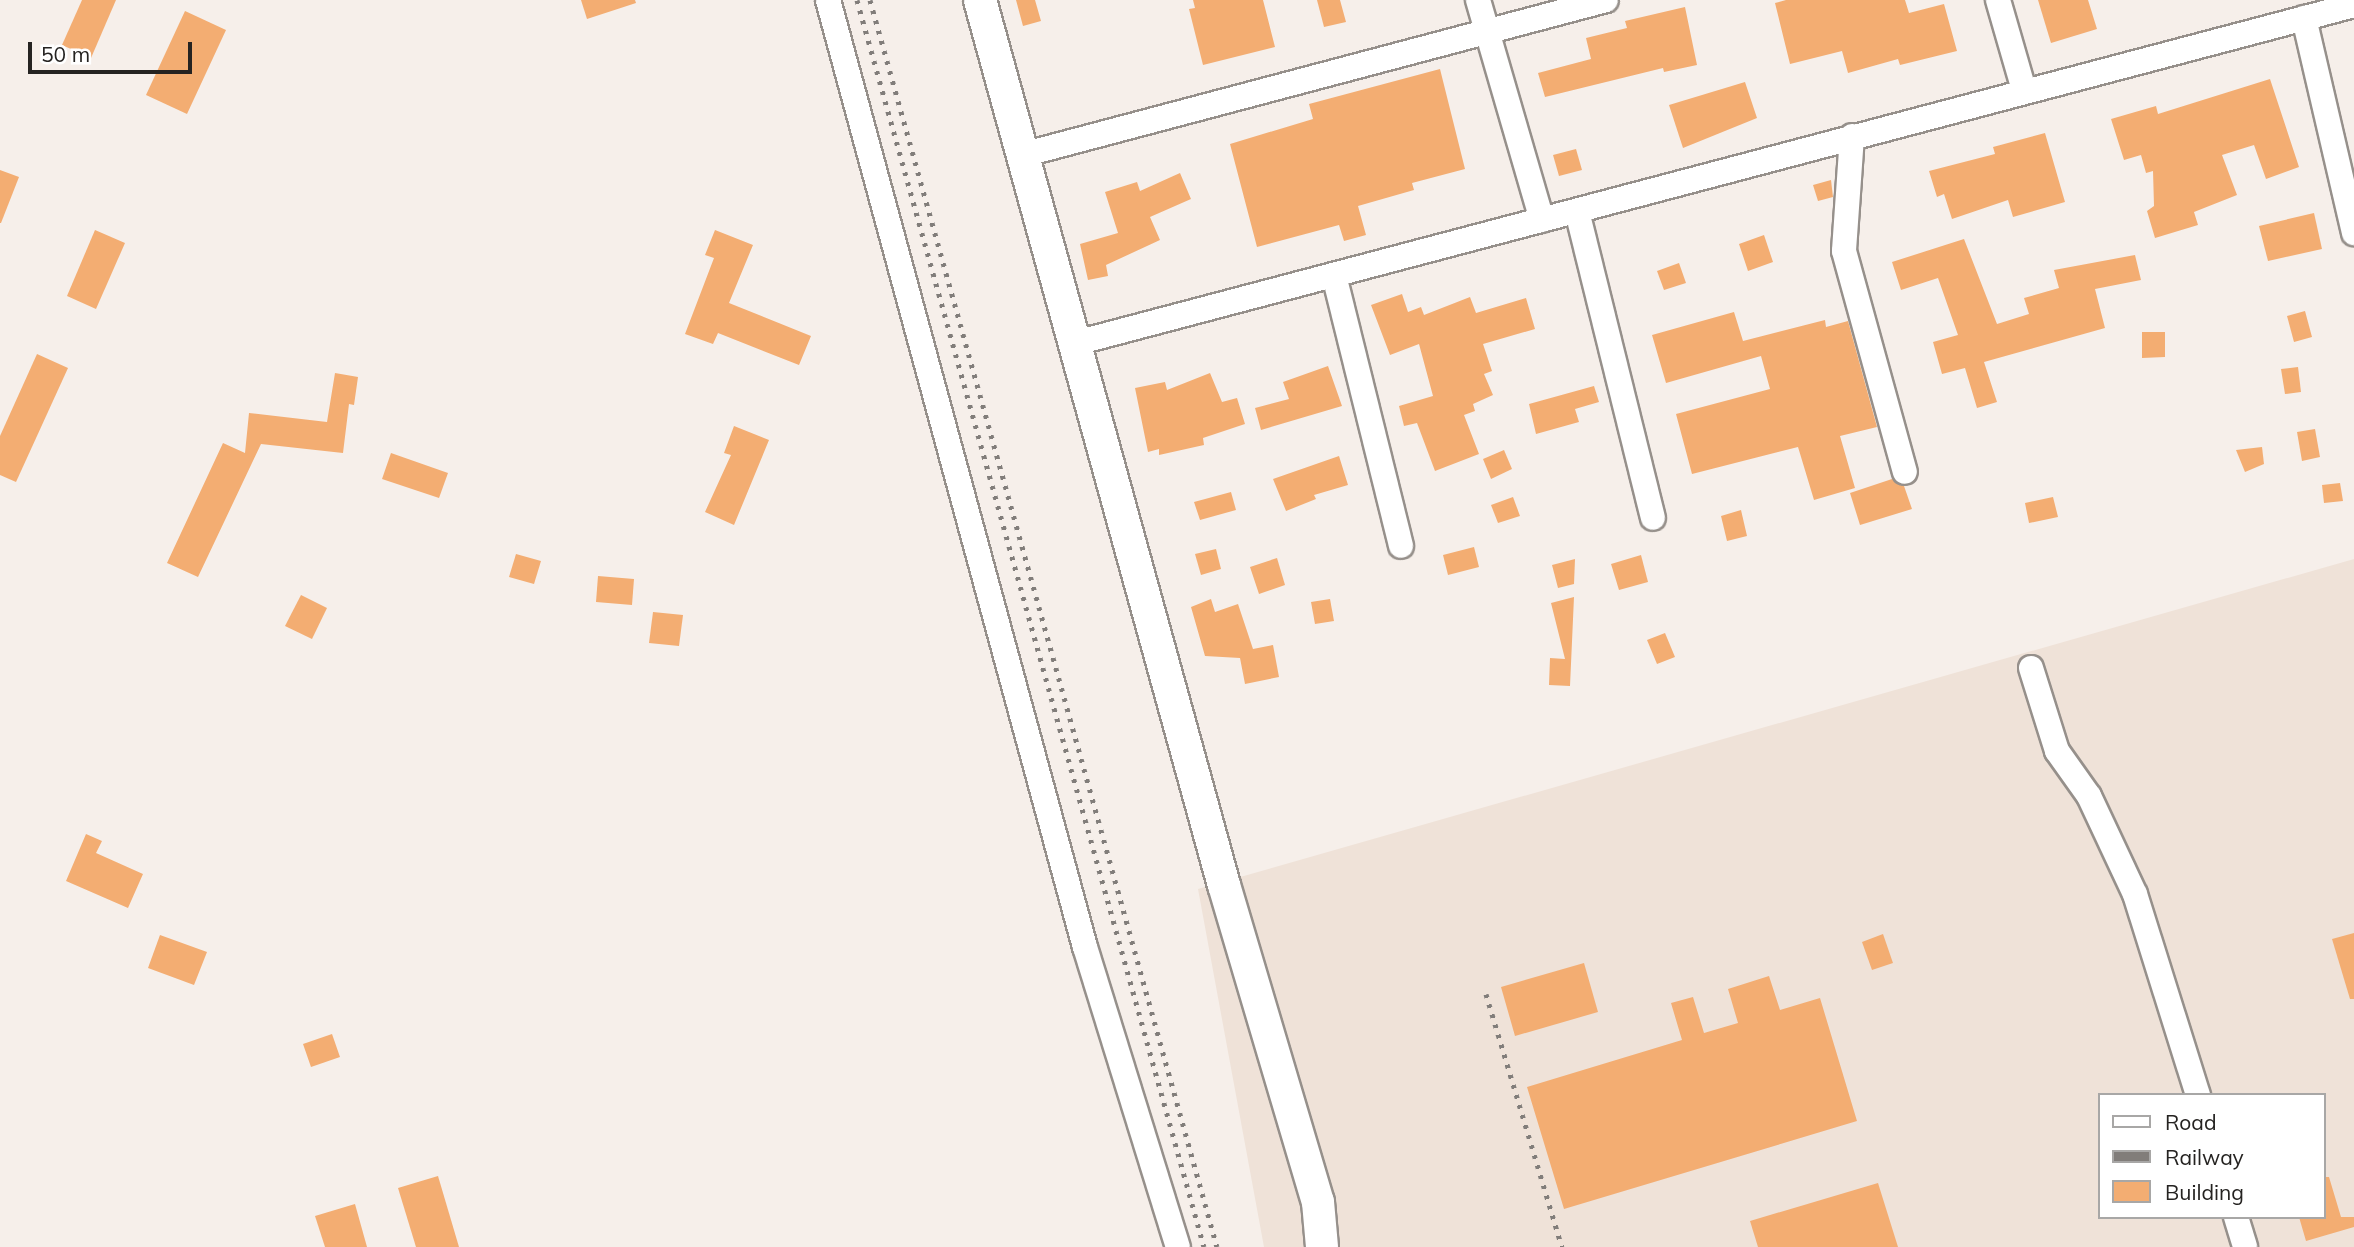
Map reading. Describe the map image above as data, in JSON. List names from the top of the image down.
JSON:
{
  "legend": ["Road", "Railway", "Building"],
  "scale_bar": "50 m"
}
